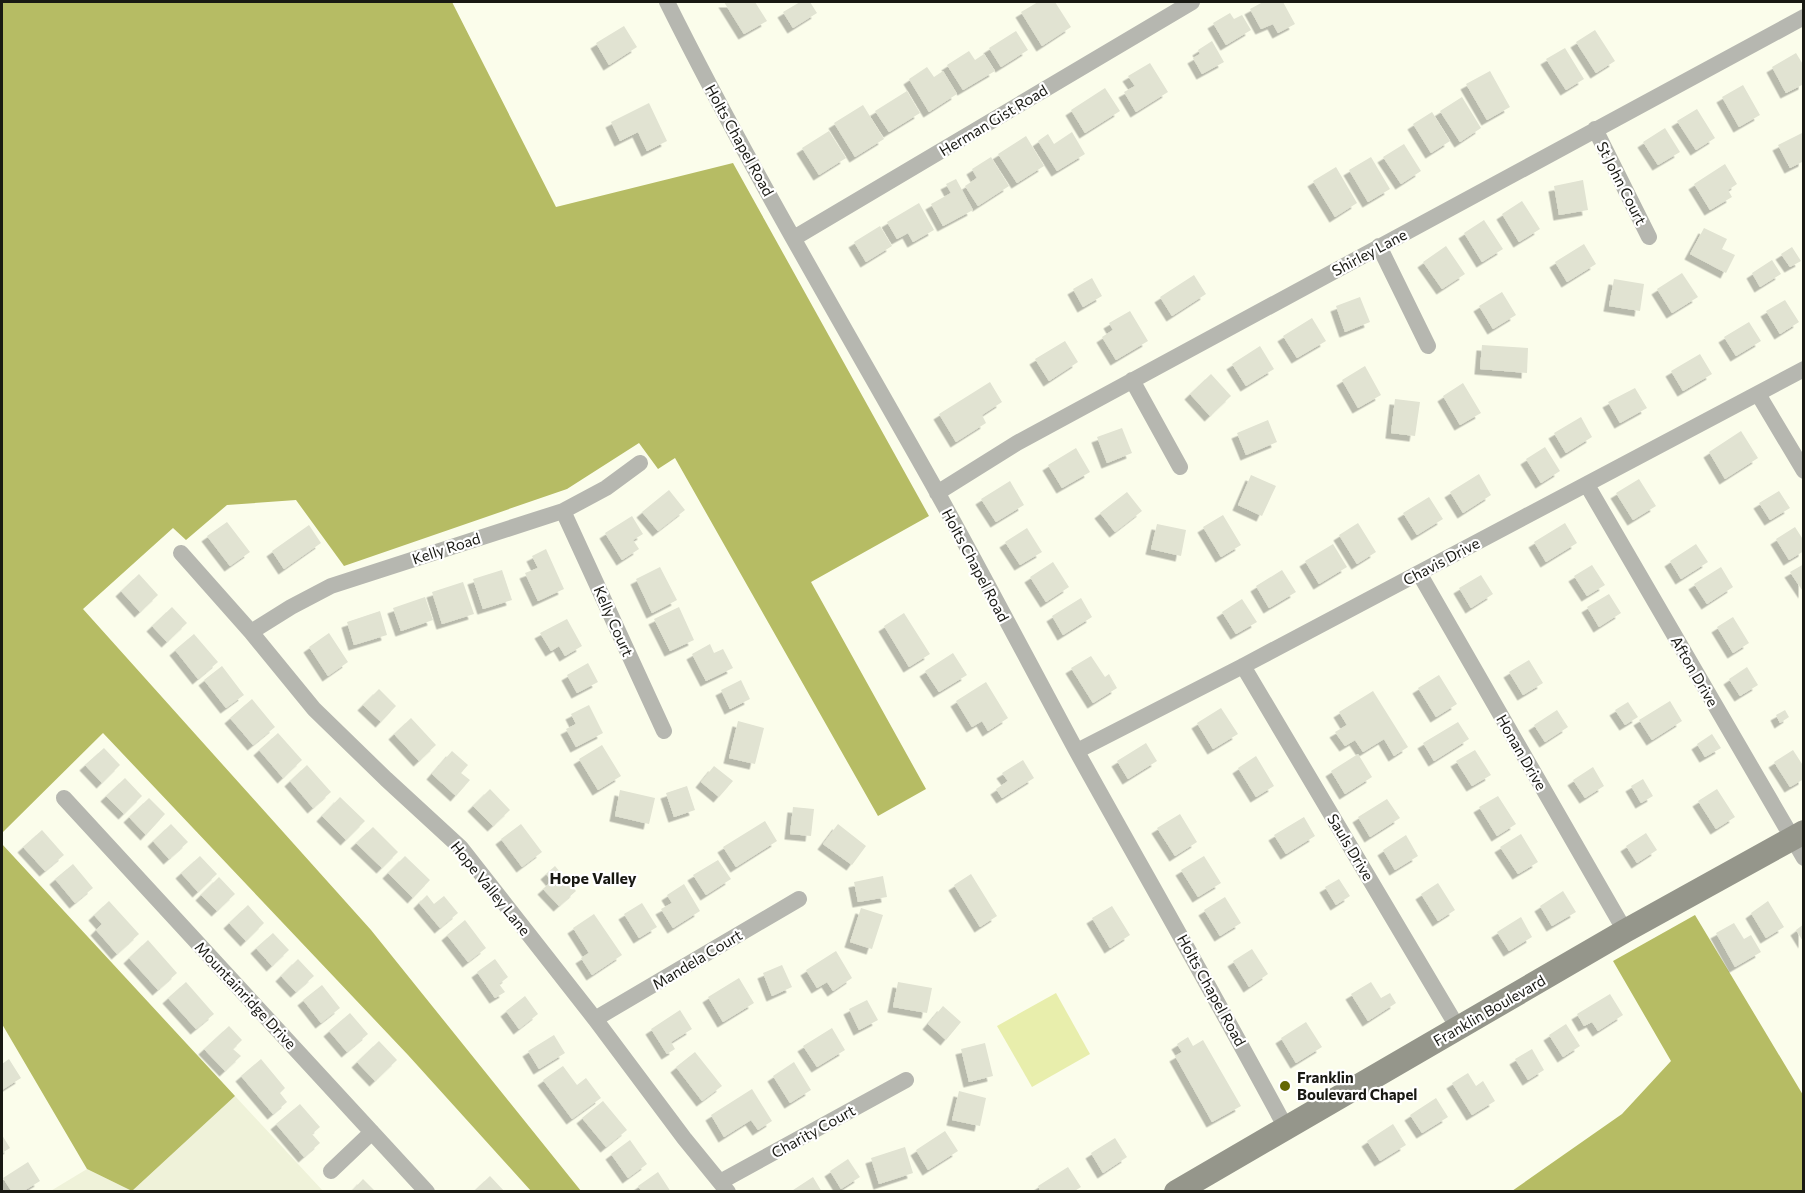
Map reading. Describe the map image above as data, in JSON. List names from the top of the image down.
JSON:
{
  "streets": {
    "street": [
      "Herman Gist Road",
      "Holts Chapel Road",
      "St John Court",
      "Shirley Lane",
      "Kelly Road",
      "Chavis Drive",
      "Kelly Court",
      "Afton Drive",
      "Honan Drive",
      "Sauls Drive",
      "Hope Valley Lane",
      "Mandela Court",
      "Mountainridge Drive",
      "Franklin Boulevard",
      "Charity Court"
    ]
  },
  "crossings": [
    ["Herman Gist Road", "Holts Chapel Road"],
    ["Holts Chapel Road", "Shirley Lane"],
    ["Holts Chapel Road", "Chavis Drive"],
    ["Holts Chapel Road", "Franklin Boulevard"],
    ["St John Court", "Shirley Lane"],
    ["Kelly Road", "Kelly Court"],
    ["Kelly Road", "Hope Valley Lane"],
    ["Chavis Drive", "Afton Drive"],
    ["Chavis Drive", "Honan Drive"],
    ["Chavis Drive", "Sauls Drive"],
    ["Afton Drive", "Franklin Boulevard"],
    ["Honan Drive", "Franklin Boulevard"],
    ["Sauls Drive", "Franklin Boulevard"],
    ["Hope Valley Lane", "Mandela Court"],
    ["Hope Valley Lane", "Charity Court"]
  ],
  "districts": ["Hope Valley"],
  "places": ["Franklin Boulevard Chapel"]
}
